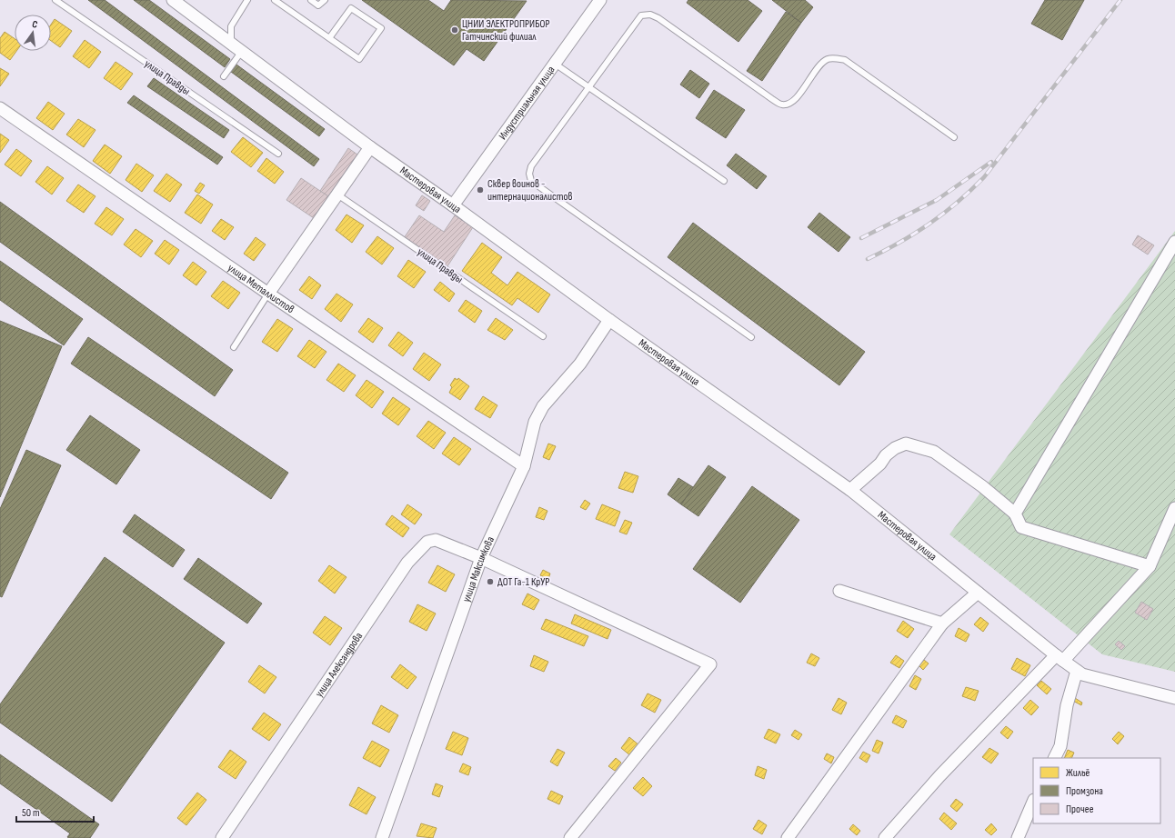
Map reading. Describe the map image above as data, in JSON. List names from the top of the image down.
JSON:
{
  "streets": {
    "street": [
      "Индустриальная улица",
      "Мастеровая улица",
      "улица Металлистов",
      "улица Максимкова",
      "улица Александрова"
    ],
    "lane": ["улица Правды"]
  },
  "crossings": [
    ["Индустриальная улица", "Мастеровая улица"],
    ["Мастеровая улица", "улица Максимкова"],
    ["улица Металлистов", "улица Максимкова"],
    ["улица Максимкова", "улица Александрова"]
  ],
  "places": ["ЦНИИ ЭЛЕКТРОПРИБОР Гатчинский филиал", "Сквер воинов - интернационалистов", "ДОТ Га-1 КрУР"],
  "legend": ["Жильё", "Промзона", "Прочее"],
  "scale_bar": "50 m",
  "north": "top"
}
